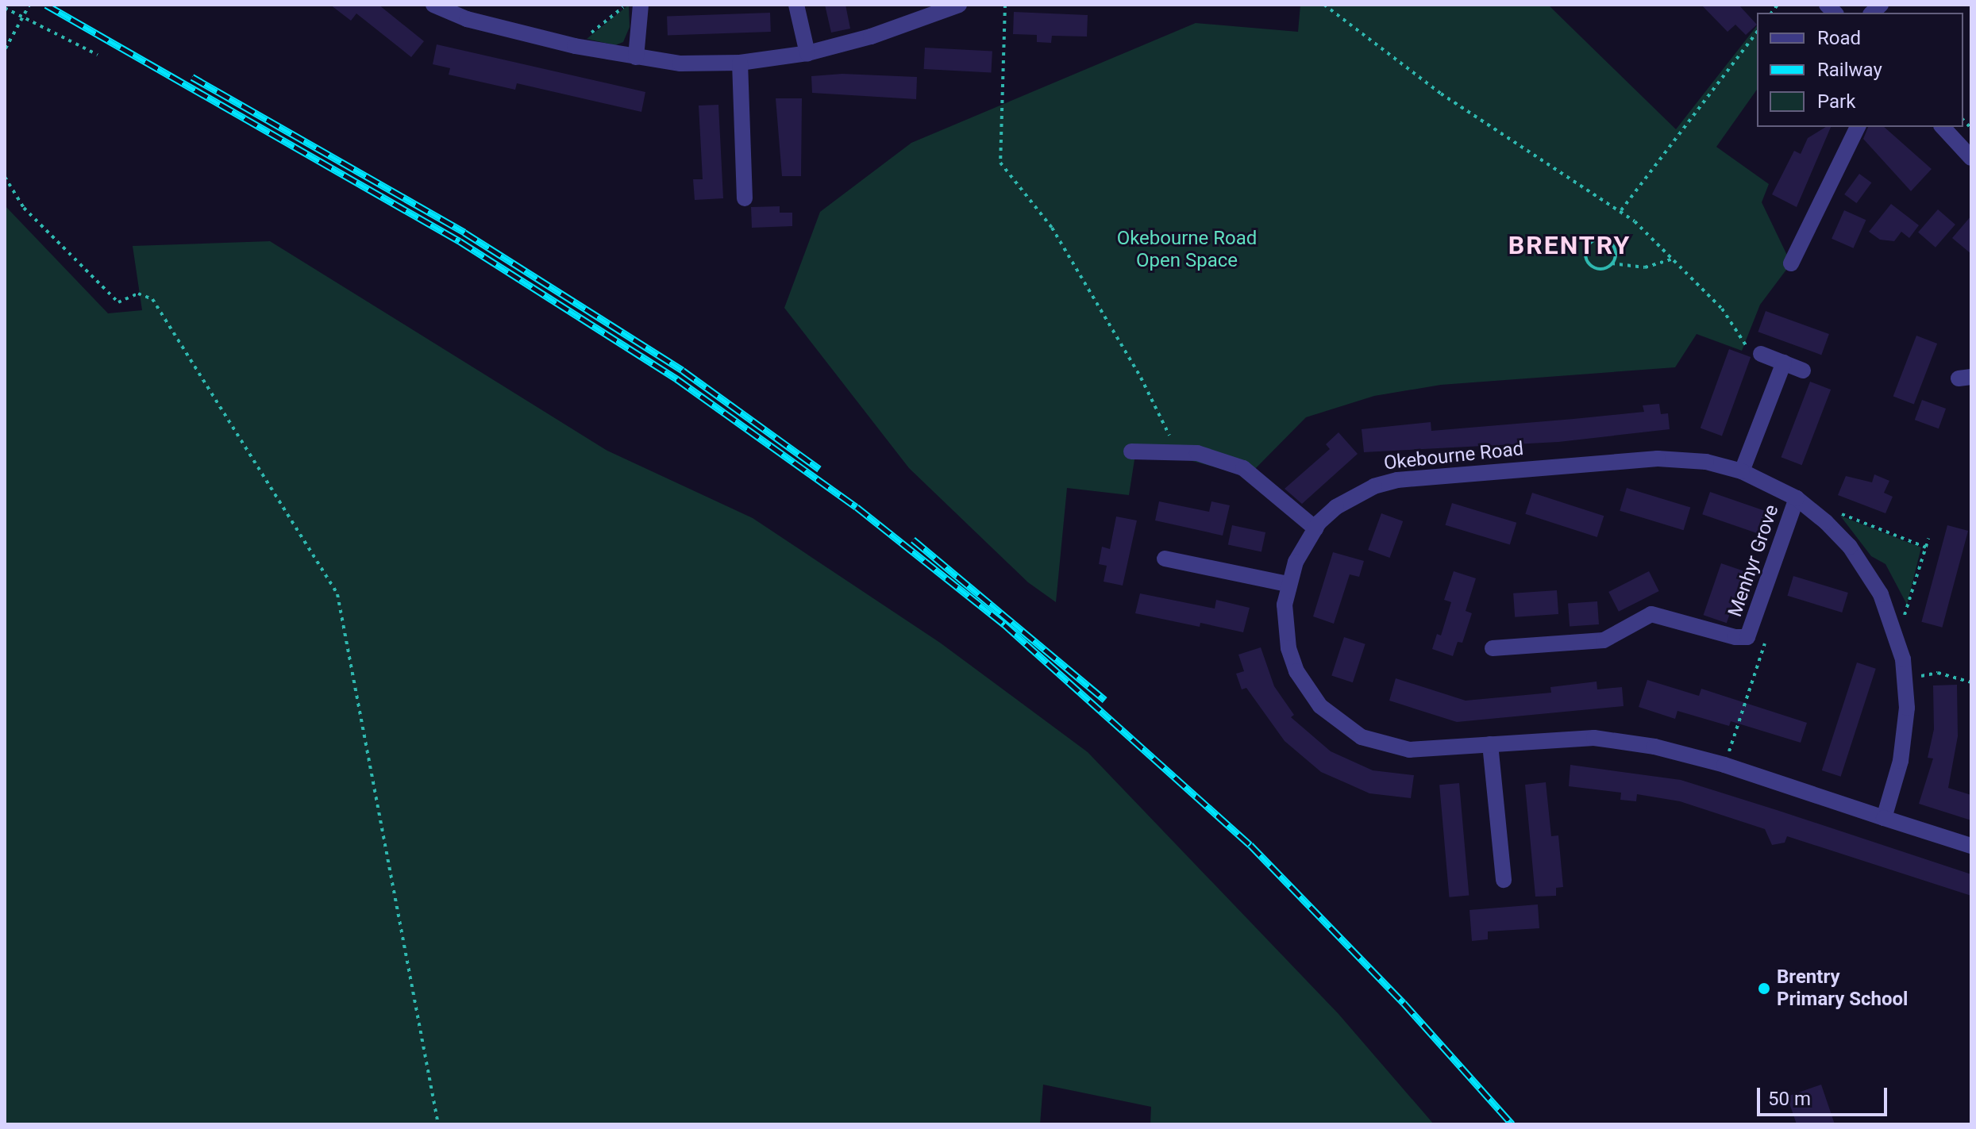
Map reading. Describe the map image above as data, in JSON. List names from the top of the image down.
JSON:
{
  "streets": {
    "street": ["Okebourne Road", "Menhyr Grove"]
  },
  "crossings": [
    ["Okebourne Road", "Menhyr Grove"]
  ],
  "districts": ["BRENTRY"],
  "parks": ["Okebourne Road Open Space"],
  "places": ["Brentry Primary School"],
  "legend": ["Road", "Railway", "Park"],
  "scale_bar": "50 m"
}
